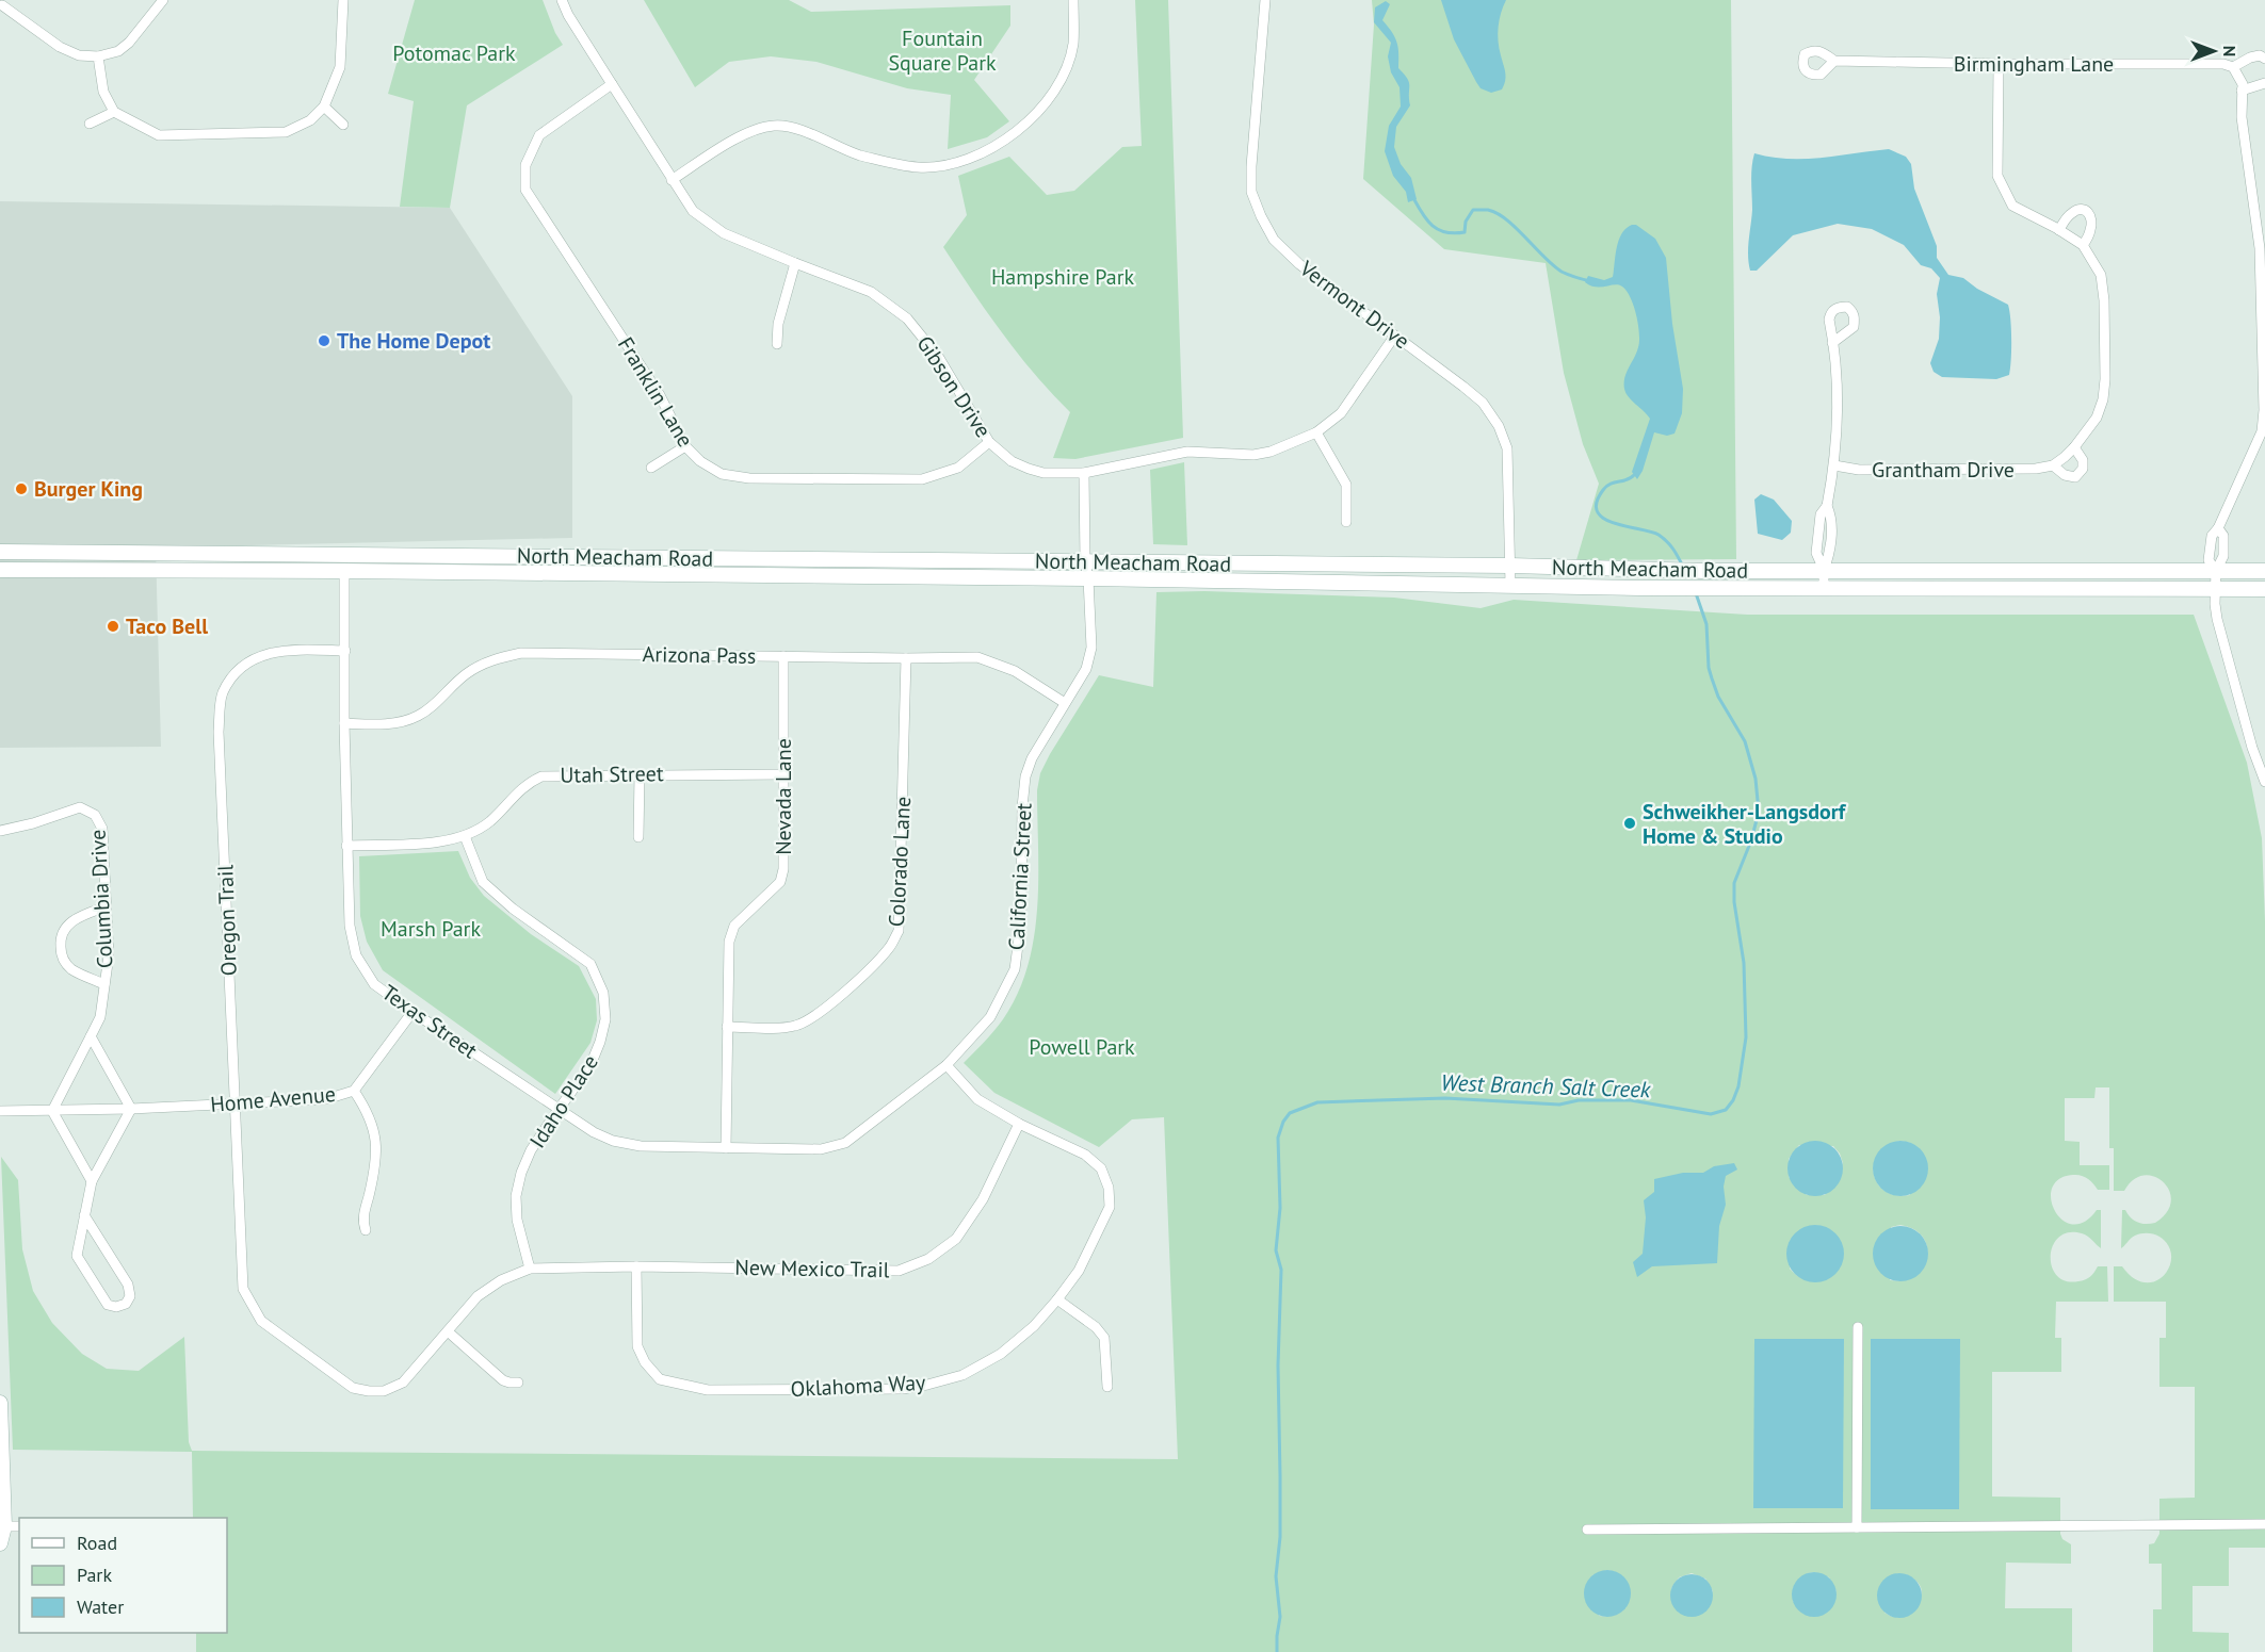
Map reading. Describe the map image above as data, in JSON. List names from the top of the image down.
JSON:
{
  "streets": {
    "main road": ["North Meacham Road"],
    "street": [
      "Birmingham Lane",
      "Vermont Drive",
      "Gibson Drive",
      "Franklin Lane",
      "Grantham Drive",
      "Arizona Pass",
      "Utah Street",
      "Nevada Lane",
      "Colorado Lane",
      "California Street",
      "Columbia Drive",
      "Oregon Trail",
      "Texas Street",
      "Home Avenue",
      "Idaho Place",
      "New Mexico Trail",
      "Oklahoma Way"
    ]
  },
  "crossings": [
    ["Vermont Drive", "Gibson Drive"],
    ["Vermont Drive", "North Meacham Road"],
    ["Gibson Drive", "Franklin Lane"],
    ["Gibson Drive", "California Street"],
    ["North Meacham Road", "California Street"],
    ["North Meacham Road", "Texas Street"],
    ["Arizona Pass", "Nevada Lane"],
    ["Arizona Pass", "Colorado Lane"],
    ["Arizona Pass", "California Street"],
    ["Arizona Pass", "Texas Street"],
    ["Utah Street", "Nevada Lane"],
    ["Utah Street", "Texas Street"],
    ["Utah Street", "Idaho Place"],
    ["Nevada Lane", "Colorado Lane"],
    ["Nevada Lane", "California Street"],
    ["Nevada Lane", "Texas Street"],
    ["California Street", "Texas Street"],
    ["Columbia Drive", "Home Avenue"],
    ["Oregon Trail", "Texas Street"],
    ["Oregon Trail", "Home Avenue"],
    ["Texas Street", "Home Avenue"],
    ["Texas Street", "Idaho Place"],
    ["Idaho Place", "New Mexico Trail"],
    ["New Mexico Trail", "Oklahoma Way"]
  ],
  "water": ["West Branch Salt Creek"],
  "parks": [
    "Fountain Square Park",
    "Potomac Park",
    "Hampshire Park",
    "Marsh Park",
    "Powell Park"
  ],
  "places": [
    "The Home Depot",
    "Burger King",
    "Taco Bell",
    "Schweikher-Langsdorf Home & Studio"
  ],
  "legend": ["Road", "Park", "Water"],
  "north": "right"
}
